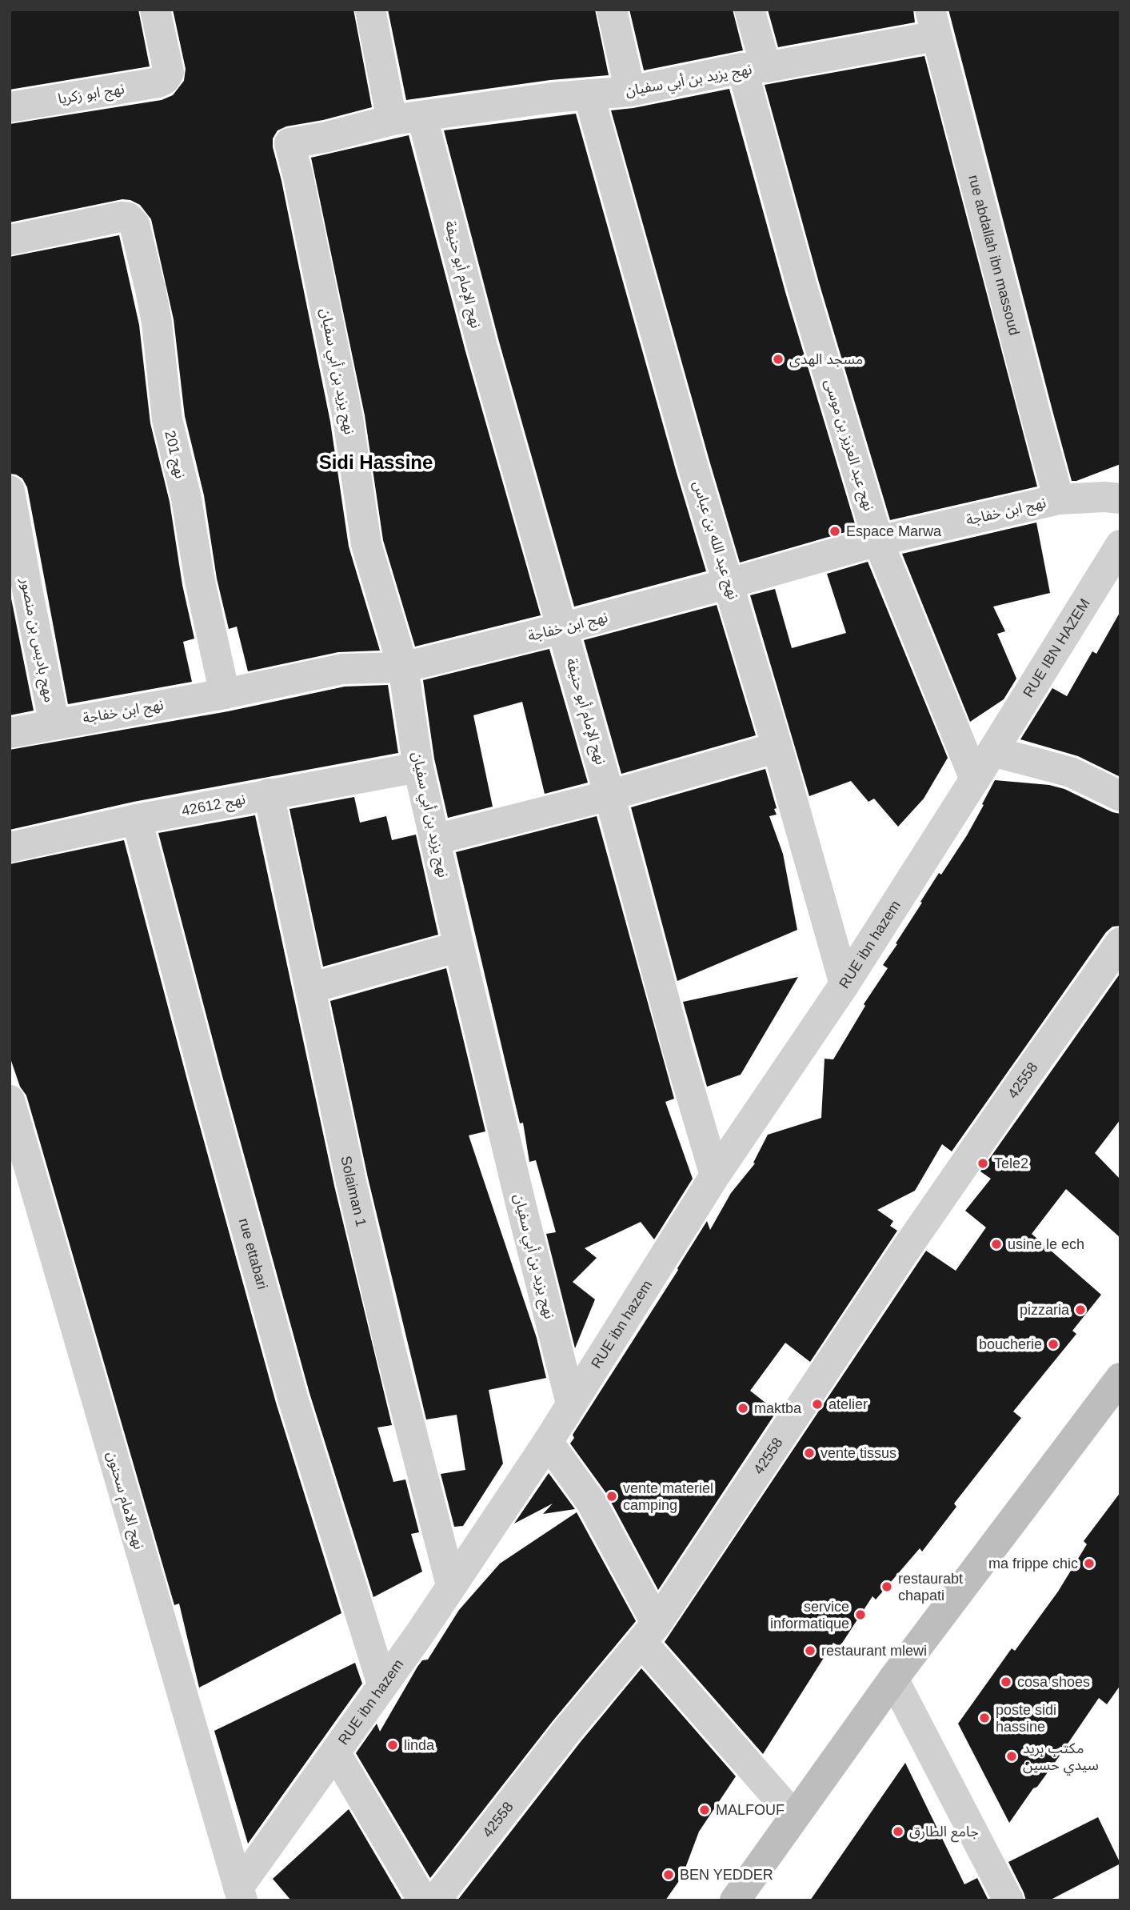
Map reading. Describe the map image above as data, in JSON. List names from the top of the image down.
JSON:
{
  "streets": {
    "street": [
      "نهج يزيد بن أبي سفيان",
      "نهج ابو زكريا",
      "rue abdallah ibn massoud",
      "نهج الإمام أبو حنيفة",
      "نهج عبد العزيز بن موسى",
      "نهج 201",
      "نهج ابن خفاجة",
      "نهج عبد الله بن عباس",
      "مهج باديس بن منصور",
      "RUE IBN HAZEM",
      "نهج 42612",
      "RUE ibn hazem",
      "42558",
      "Solaiman 1",
      "rue ettabari",
      "نهج الامام سحنون"
    ]
  },
  "crossings": [
    ["نهج يزيد بن أبي سفيان", "rue abdallah ibn massoud"],
    ["نهج يزيد بن أبي سفيان", "نهج الإمام أبو حنيفة"],
    ["نهج يزيد بن أبي سفيان", "نهج عبد العزيز بن موسى"],
    ["نهج يزيد بن أبي سفيان", "نهج ابن خفاجة"],
    ["نهج يزيد بن أبي سفيان", "نهج عبد الله بن عباس"],
    ["نهج يزيد بن أبي سفيان", "نهج 42612"],
    ["نهج يزيد بن أبي سفيان", "RUE ibn hazem"],
    ["rue abdallah ibn massoud", "نهج ابن خفاجة"],
    ["نهج الإمام أبو حنيفة", "نهج ابن خفاجة"],
    ["نهج الإمام أبو حنيفة", "RUE ibn hazem"],
    ["نهج عبد العزيز بن موسى", "نهج ابن خفاجة"],
    ["نهج عبد العزيز بن موسى", "RUE ibn hazem"],
    ["نهج 201", "نهج ابن خفاجة"],
    ["نهج ابن خفاجة", "نهج عبد الله بن عباس"],
    ["نهج ابن خفاجة", "مهج باديس بن منصور"],
    ["نهج عبد الله بن عباس", "RUE ibn hazem"],
    ["RUE IBN HAZEM", "RUE ibn hazem"],
    ["نهج 42612", "Solaiman 1"],
    ["نهج 42612", "rue ettabari"],
    ["RUE ibn hazem", "Solaiman 1"],
    ["RUE ibn hazem", "rue ettabari"],
    ["RUE ibn hazem", "نهج الامام سحنون"]
  ],
  "districts": ["Sidi Hassine"],
  "places": [
    "مسجد الهدى",
    "Espace Marwa",
    "Tele2",
    "usine le ech",
    "pizzaria",
    "boucherie",
    "atelier",
    "maktba",
    "vente tissus",
    "vente materiel camping",
    "ma frippe chic",
    "restaurabt chapati",
    "service informatique",
    "restaurant mlewi",
    "cosa shoes",
    "poste sidi hassine",
    "linda",
    "مكتب بريد سيدي حسين",
    "MALFOUF",
    "جامع الطارق",
    "BEN YEDDER"
  ]
}
